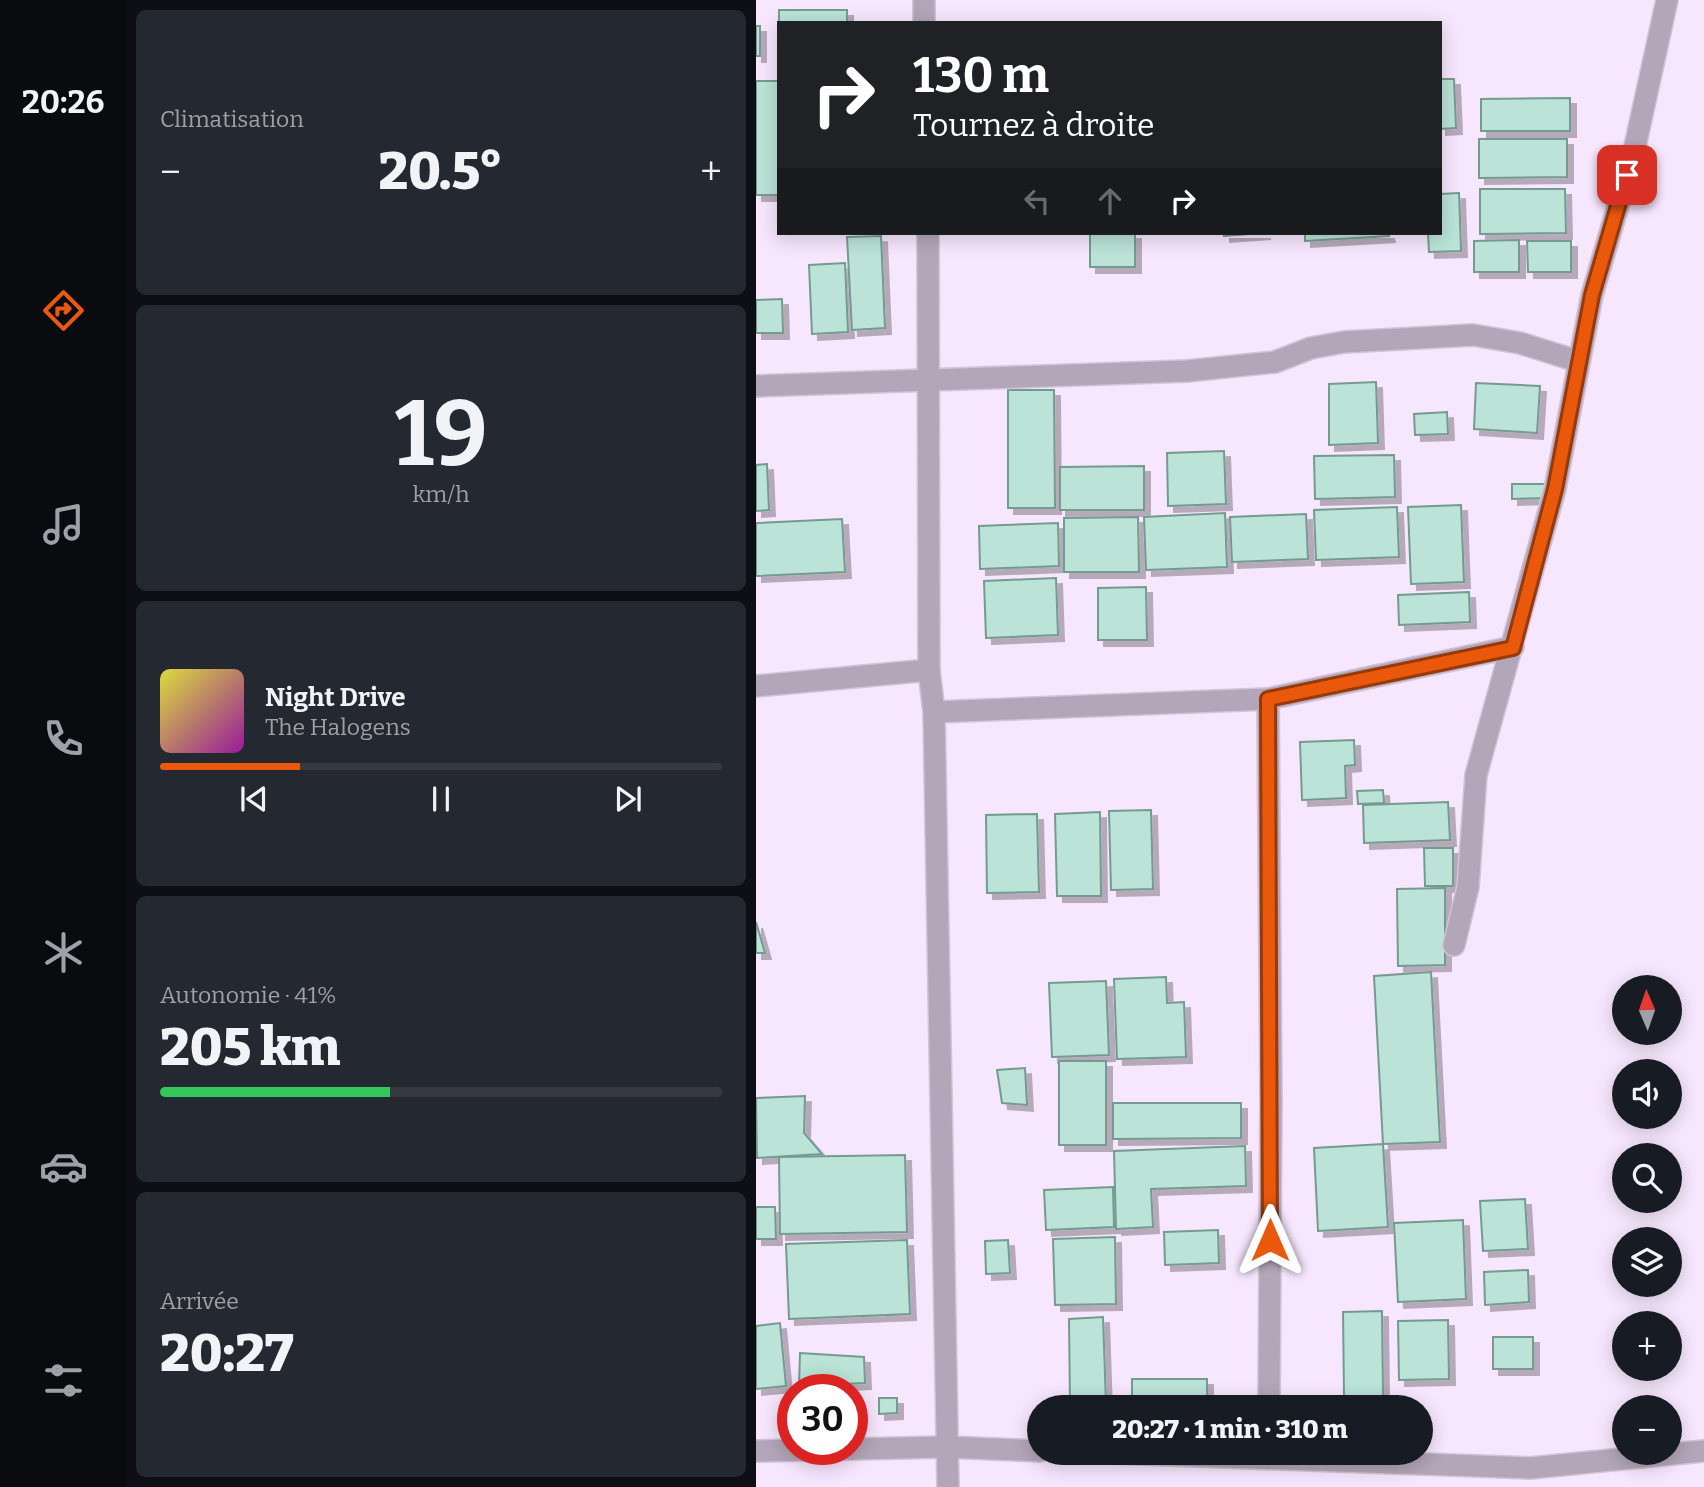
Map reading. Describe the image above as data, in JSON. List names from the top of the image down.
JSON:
{
  "north": "top",
  "page": {
    "tabs": "20:26",
    "tile": [
      "Climatisation",
      ["19", "km/h"],
      ["Autonomie · 41%", "205 km"],
      ["Arrivée", "20:27"]
    ],
    "turn": ["130 m", "Tournez à droite"],
    "heat": ["−", "20.5°", "+"],
    "song": ["Night Drive", "The Halogens"],
    "map_buttons": ["+", "−"],
    "limit": "30",
    "trip": "20:27 · 1 min · 310 m"
  }
}
